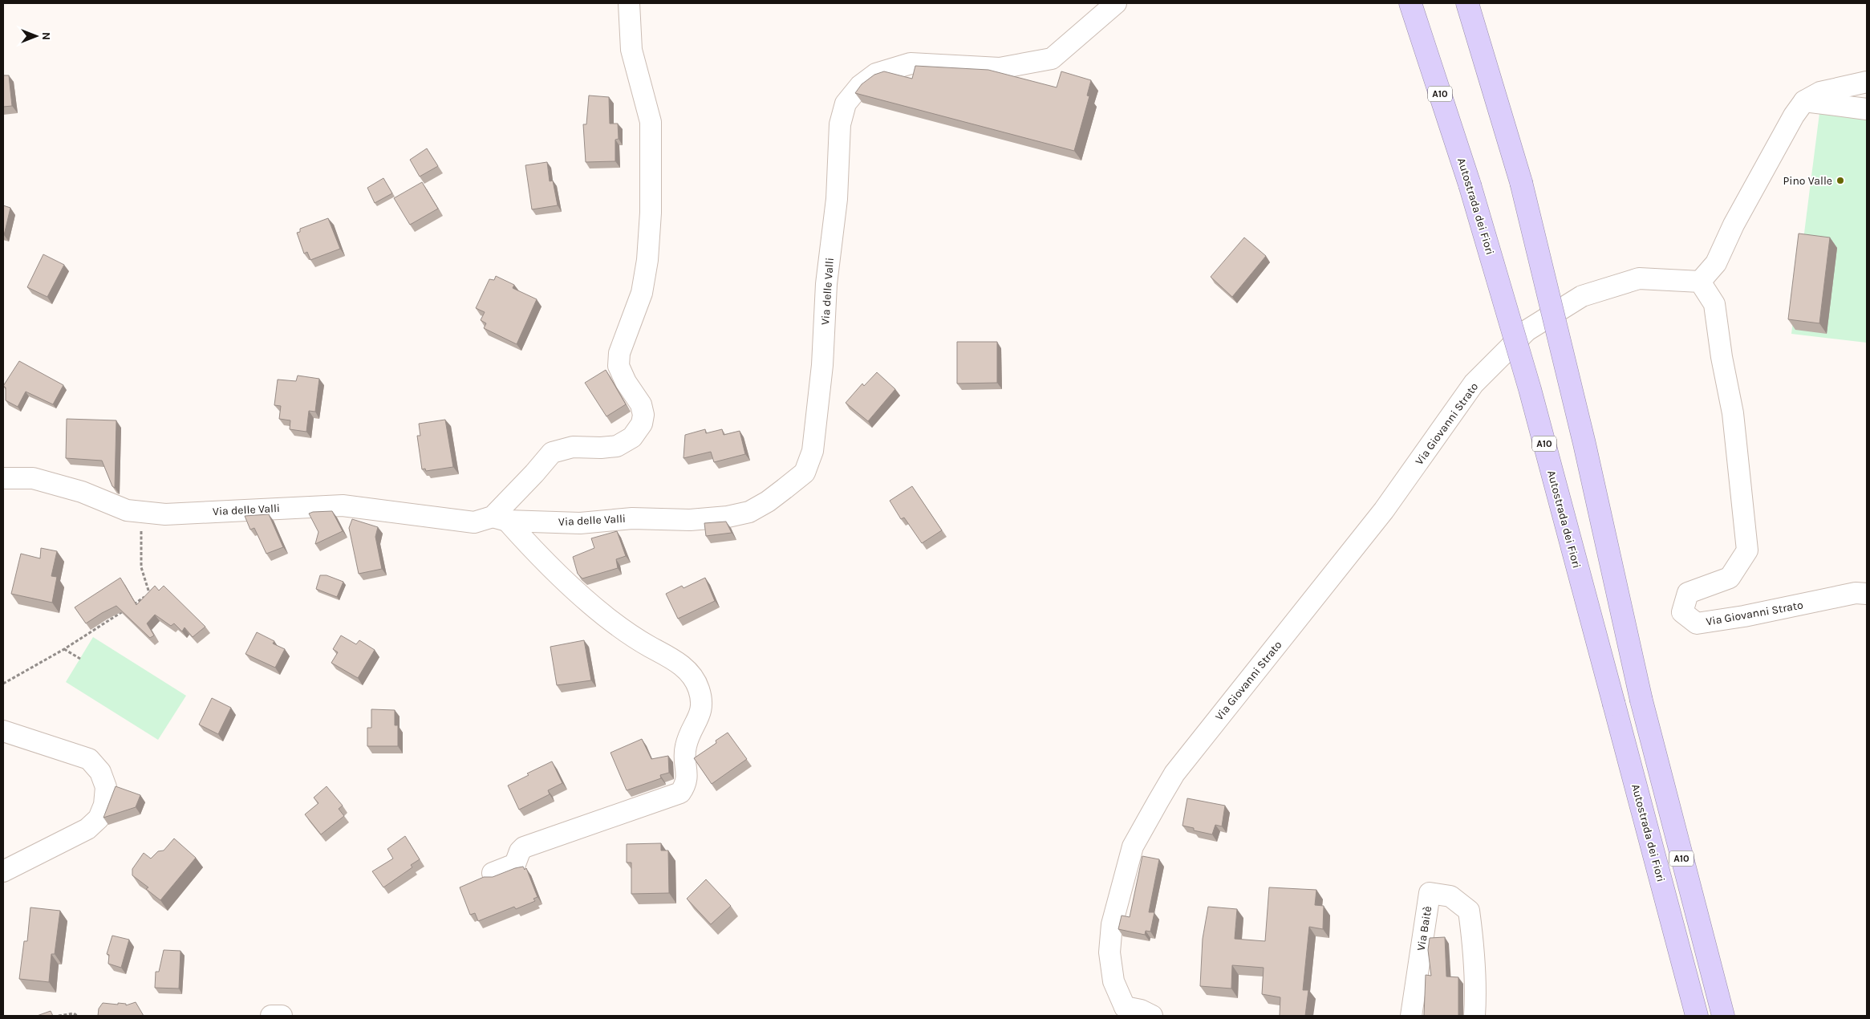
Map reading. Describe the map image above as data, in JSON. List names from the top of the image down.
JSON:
{
  "streets": {
    "highway": ["A10", "Autostrada dei Fiori"],
    "street": ["Via delle Valli", "Via Giovanni Strato", "Via Baitè"]
  },
  "places": ["Pino Valle"],
  "north": "right"
}
